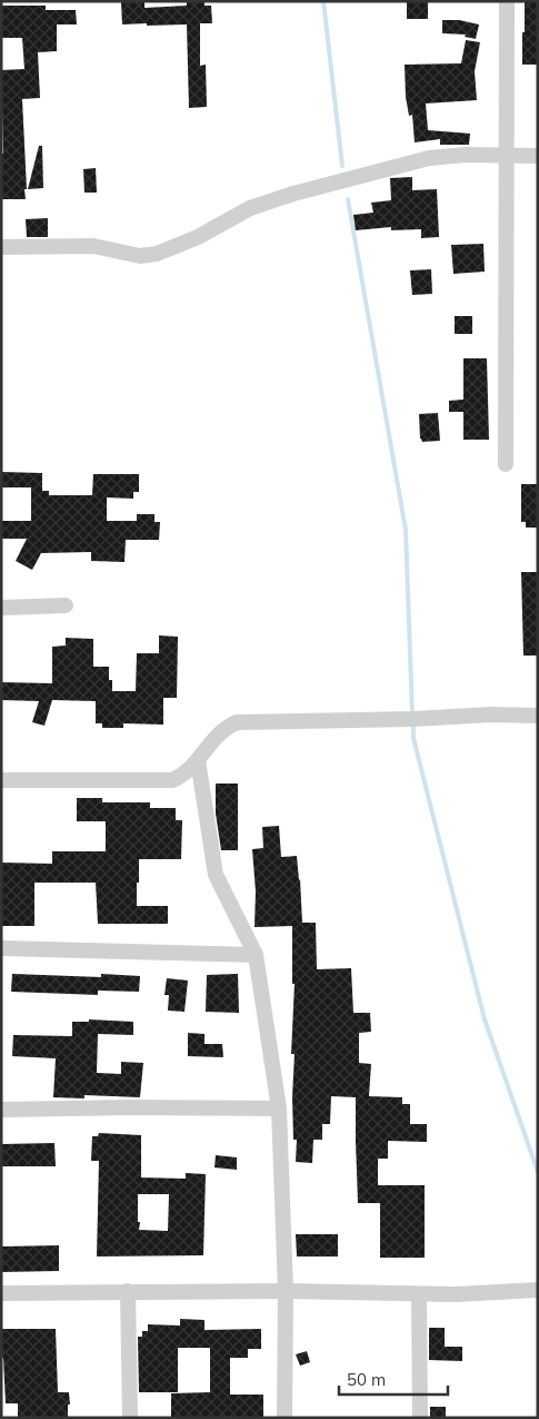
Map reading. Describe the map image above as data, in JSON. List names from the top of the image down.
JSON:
{
  "scale_bar": "50 m"
}
